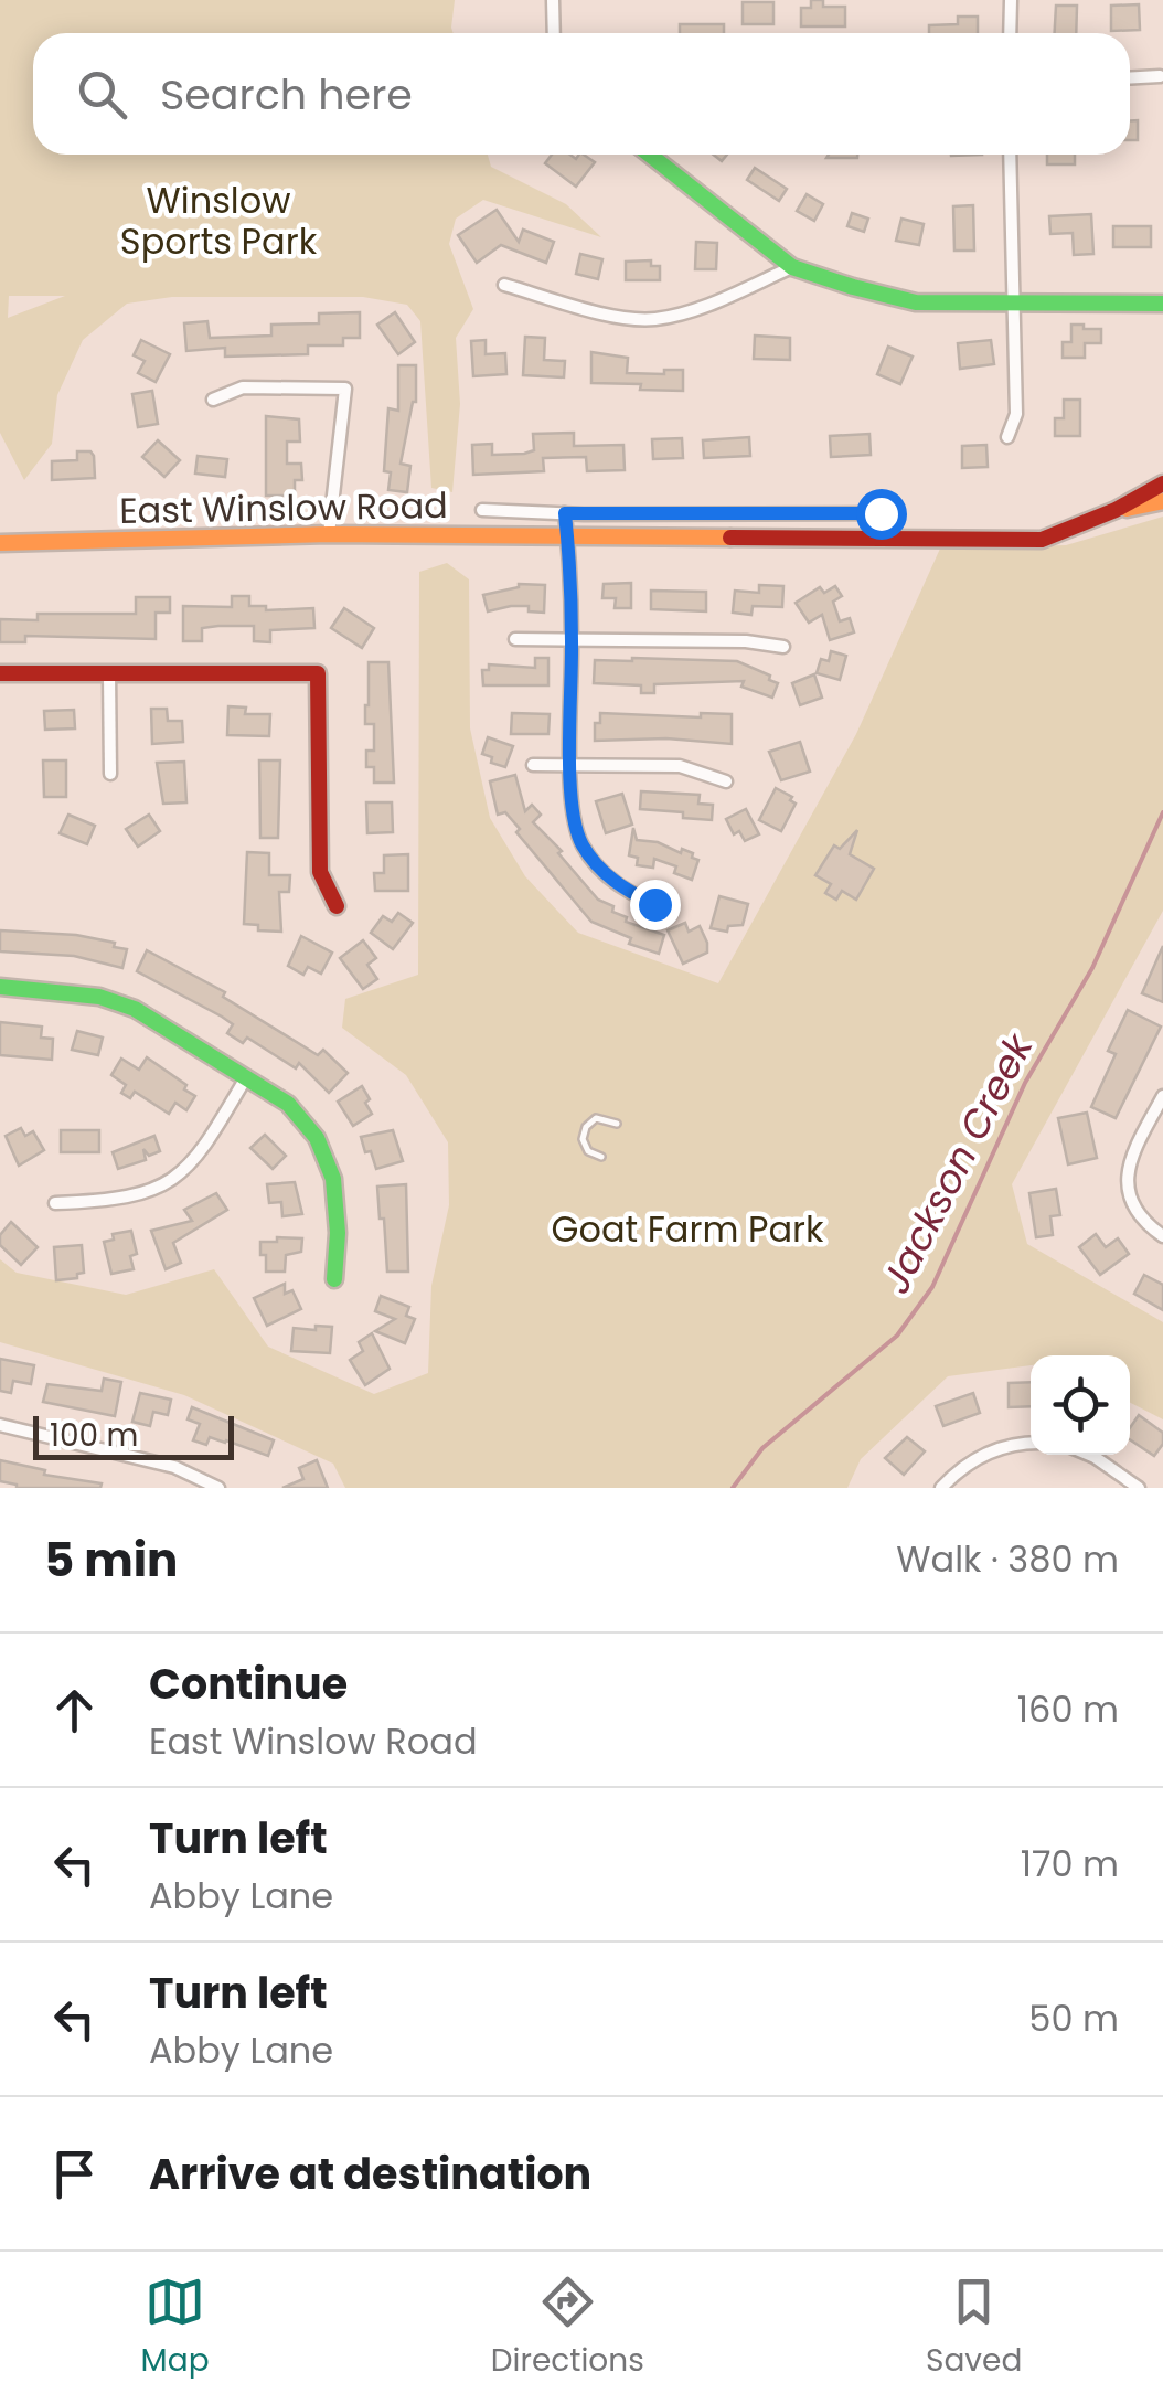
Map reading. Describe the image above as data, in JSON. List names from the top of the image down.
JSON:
{
  "streets": {
    "street": ["East Winslow Road"]
  },
  "water": ["Jackson Creek"],
  "parks": ["Winslow Sports Park", "Goat Farm Park"],
  "scale_bar": "100 m",
  "page": {
    "search": "Search here",
    "scale": "100 m",
    "heading": ["5 min", "Walk · 380 m"],
    "list": [
      ["Continue", "East Winslow Road", "160 m"],
      ["Turn left", "Abby Lane", "170 m"],
      ["Turn left", "Abby Lane", "50 m"],
      "Arrive at destination"
    ],
    "nav": ["Map", "Directions", "Saved"]
  }
}
